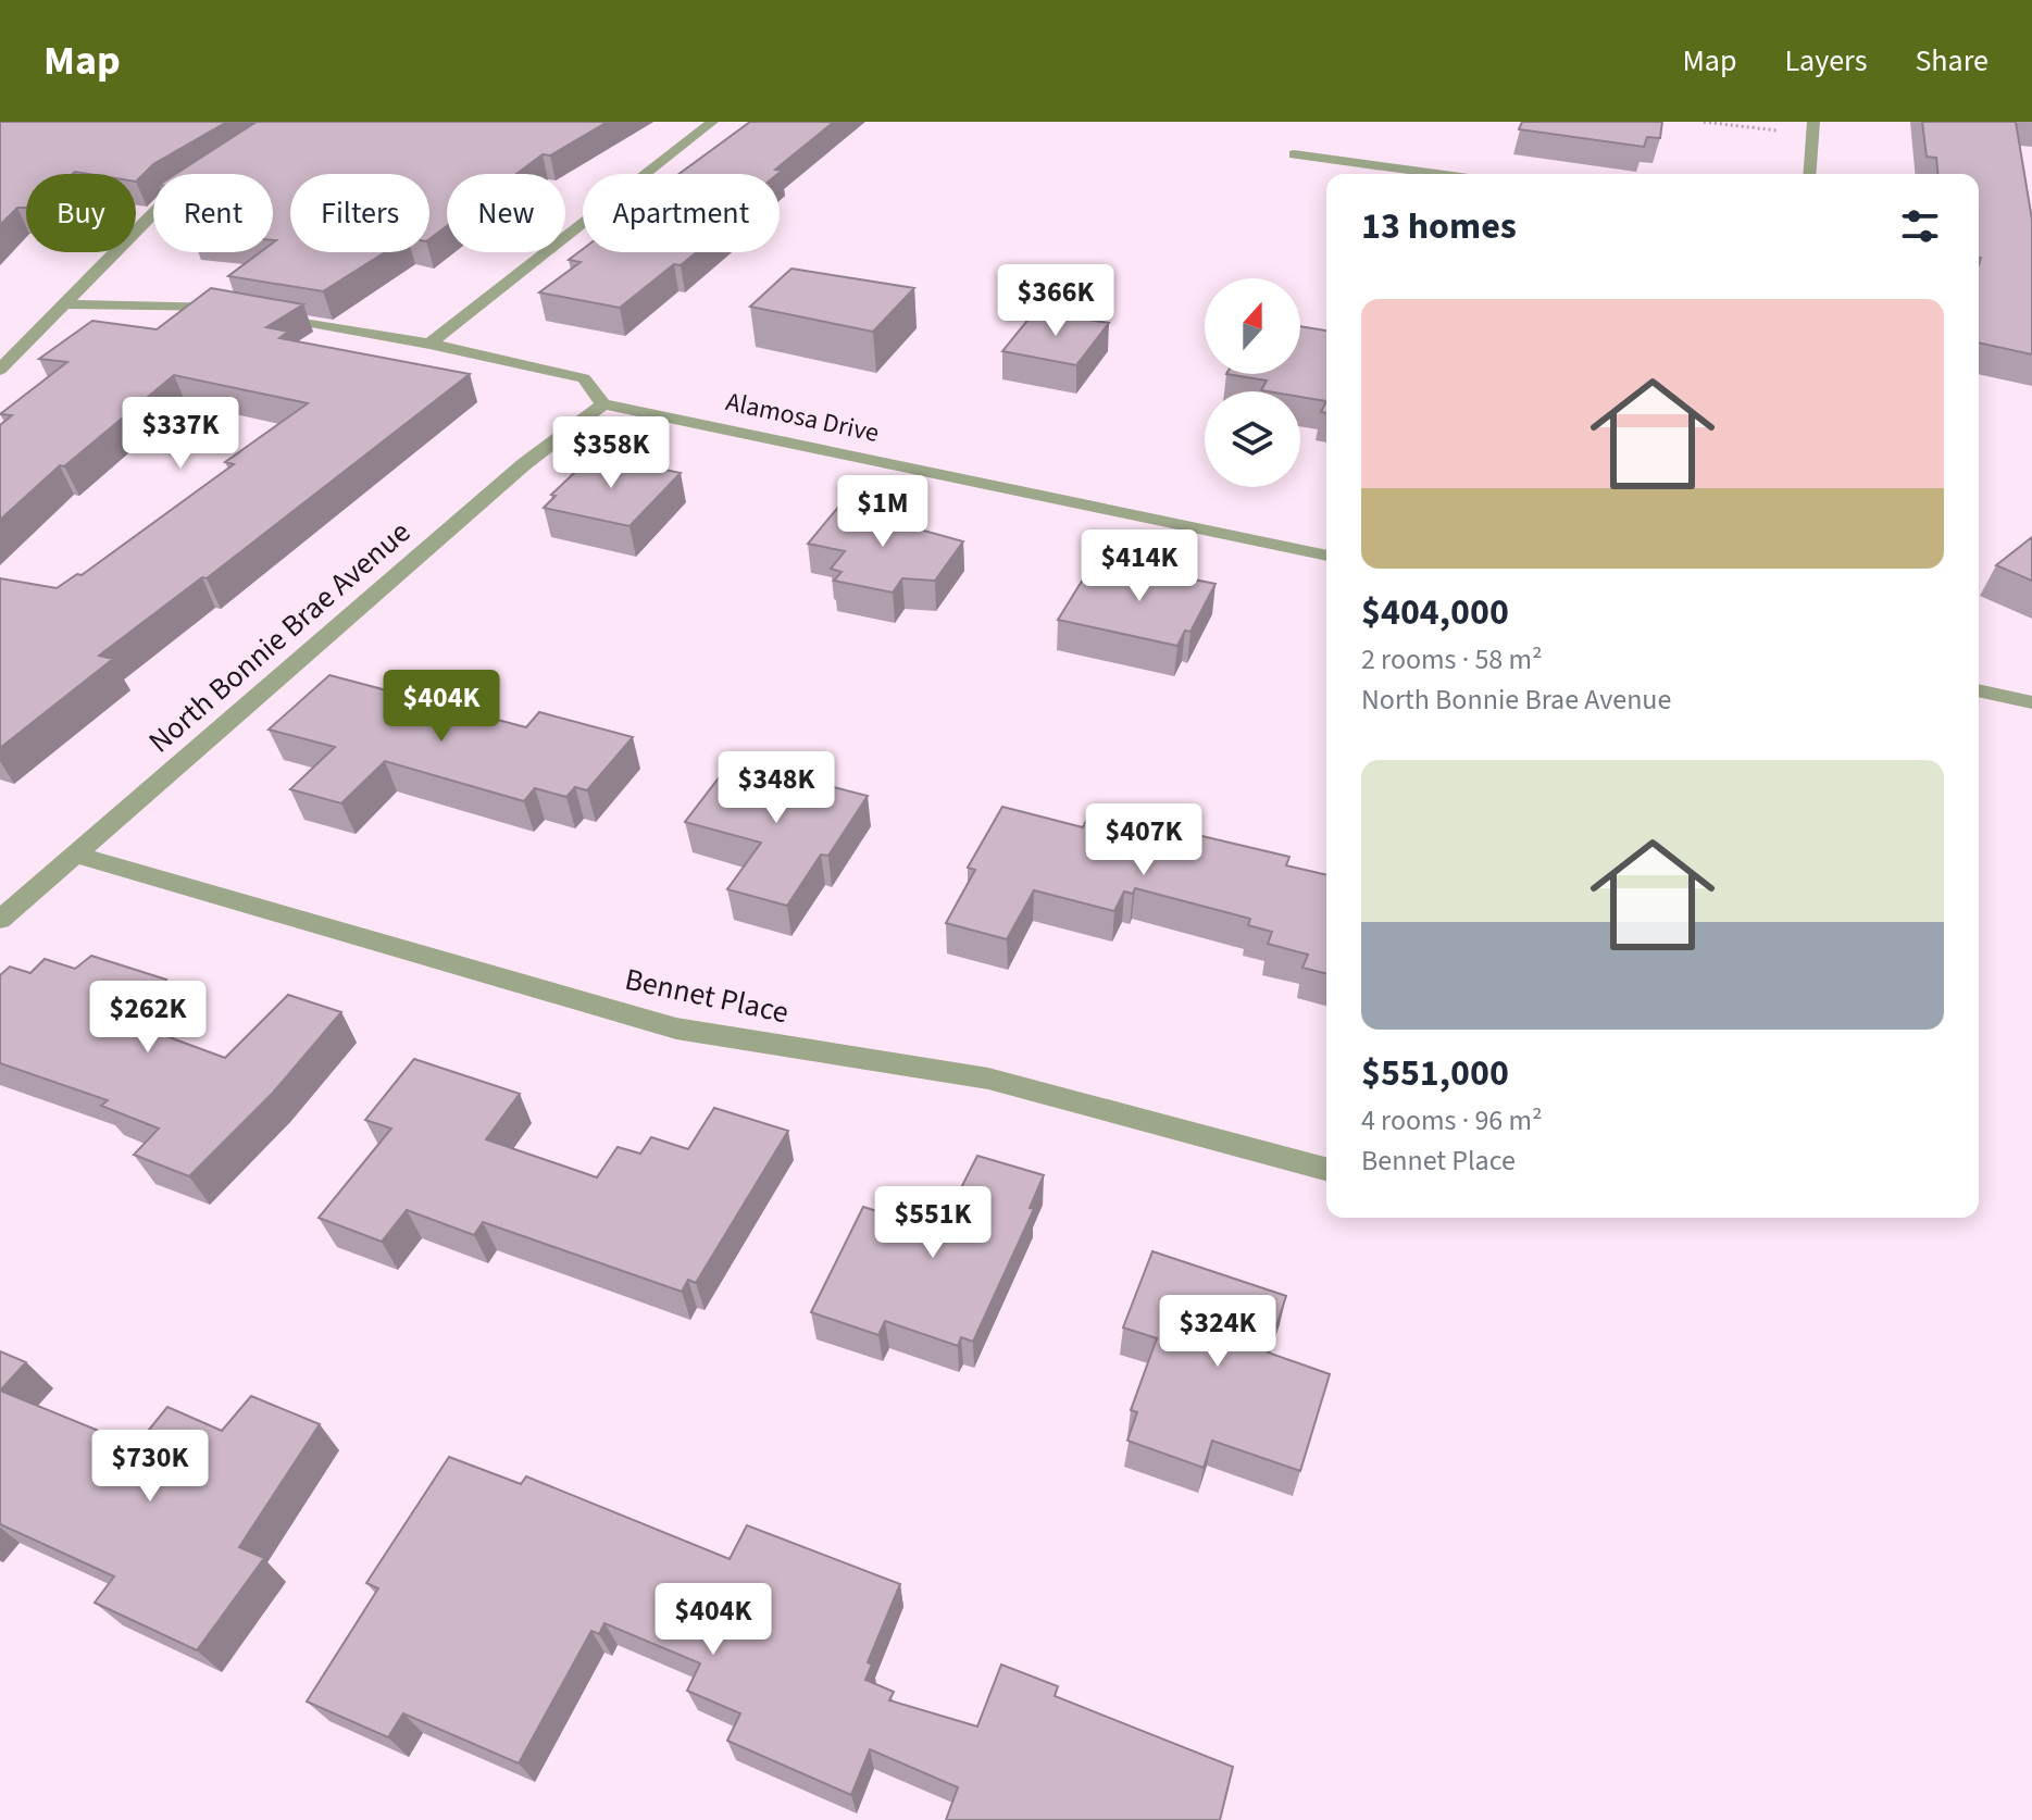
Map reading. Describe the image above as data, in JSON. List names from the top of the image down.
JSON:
{
  "streets": {
    "street": ["Alamosa Drive", "North Bonnie Brae Avenue", "Bennet Place"]
  },
  "crossings": [
    ["Alamosa Drive", "North Bonnie Brae Avenue"],
    ["North Bonnie Brae Avenue", "Bennet Place"]
  ],
  "north": "top",
  "page": {
    "header": "Map",
    "nav": ["Map", "Layers", "Share"],
    "chip": [
      "Buy",
      "Rent",
      "Filters",
      "New",
      "Apartment"
    ],
    "heading": "13 homes",
    "price": [
      "$366K",
      "$337K",
      "$358K",
      "$1M",
      "$414K",
      "$404K",
      "$348K",
      "$407K",
      "$262K",
      "$551K",
      "$324K",
      "$730K",
      "$404K"
    ],
    "list": [
      {
        "name": "$404,000",
        "note": "2 rooms · 58 m² · North Bonnie Brae Avenue"
      },
      {
        "name": "$551,000",
        "note": "4 rooms · 96 m² · Bennet Place"
      }
    ]
  }
}
